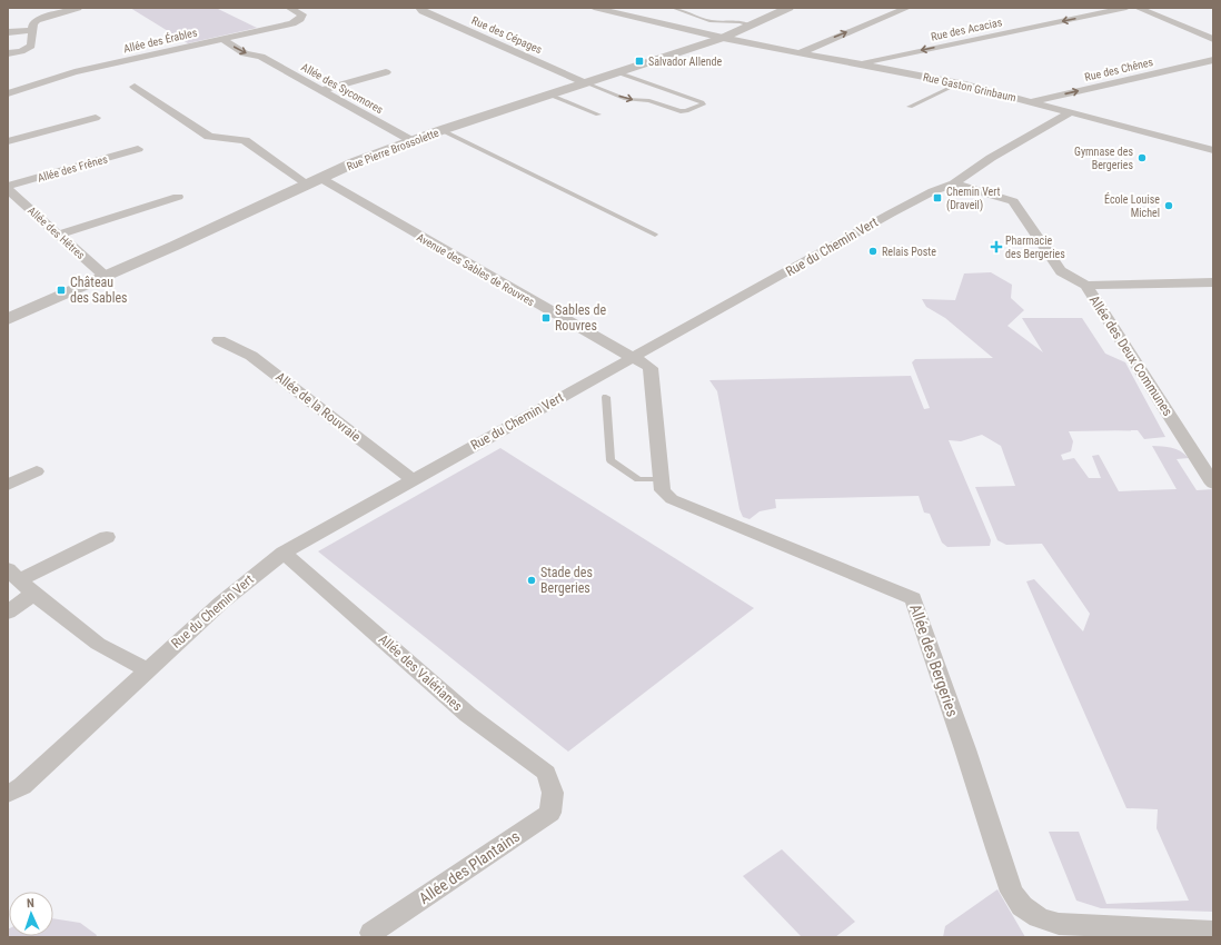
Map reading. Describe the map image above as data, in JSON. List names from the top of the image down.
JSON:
{
  "streets": {
    "street": [
      "Rue des Acacias",
      "Rue des Cépages",
      "Allée des Érables",
      "Rue des Chênes",
      "Rue Gaston Grinbaum",
      "Allée des Sycomores",
      "Rue Pierre Brossolette",
      "Allée des Frênes",
      "Allée des Hêtres",
      "Rue du Chemin Vert",
      "Avenue des Sables de Rouvres",
      "Allée des Deux Communes",
      "Allée de la Rouvraie",
      "Allée des Bergeries",
      "Allée des Valérianes",
      "Allée des Plantains"
    ]
  },
  "crossings": [
    ["Rue des Acacias", "Rue Gaston Grinbaum"],
    ["Rue des Cépages", "Rue Pierre Brossolette"],
    ["Allée des Érables", "Allée des Sycomores"],
    ["Rue des Chênes", "Rue Gaston Grinbaum"],
    ["Rue Gaston Grinbaum", "Rue Pierre Brossolette"],
    ["Rue Gaston Grinbaum", "Rue du Chemin Vert"],
    ["Allée des Sycomores", "Rue Pierre Brossolette"],
    ["Rue Pierre Brossolette", "Allée des Hêtres"],
    ["Rue Pierre Brossolette", "Avenue des Sables de Rouvres"],
    ["Rue du Chemin Vert", "Avenue des Sables de Rouvres"],
    ["Rue du Chemin Vert", "Allée des Deux Communes"],
    ["Rue du Chemin Vert", "Allée de la Rouvraie"],
    ["Rue du Chemin Vert", "Allée des Bergeries"],
    ["Rue du Chemin Vert", "Allée des Valérianes"],
    ["Avenue des Sables de Rouvres", "Allée des Bergeries"],
    ["Allée des Valérianes", "Allée des Plantains"]
  ],
  "one_way": ["Rue des Acacias", "Rue des Chênes"],
  "places": {
    "transit": [
      "Salvador Allende",
      "Chemin Vert (Draveil)",
      "Château des Sables",
      "Sables de Rouvres"
    ],
    "other": [
      "Gymnase des Bergeries",
      "École Louise Michel",
      "Relais Poste",
      "Stade des Bergeries"
    ],
    "health": ["Pharmacie des Bergeries"]
  },
  "north": "top"
}
